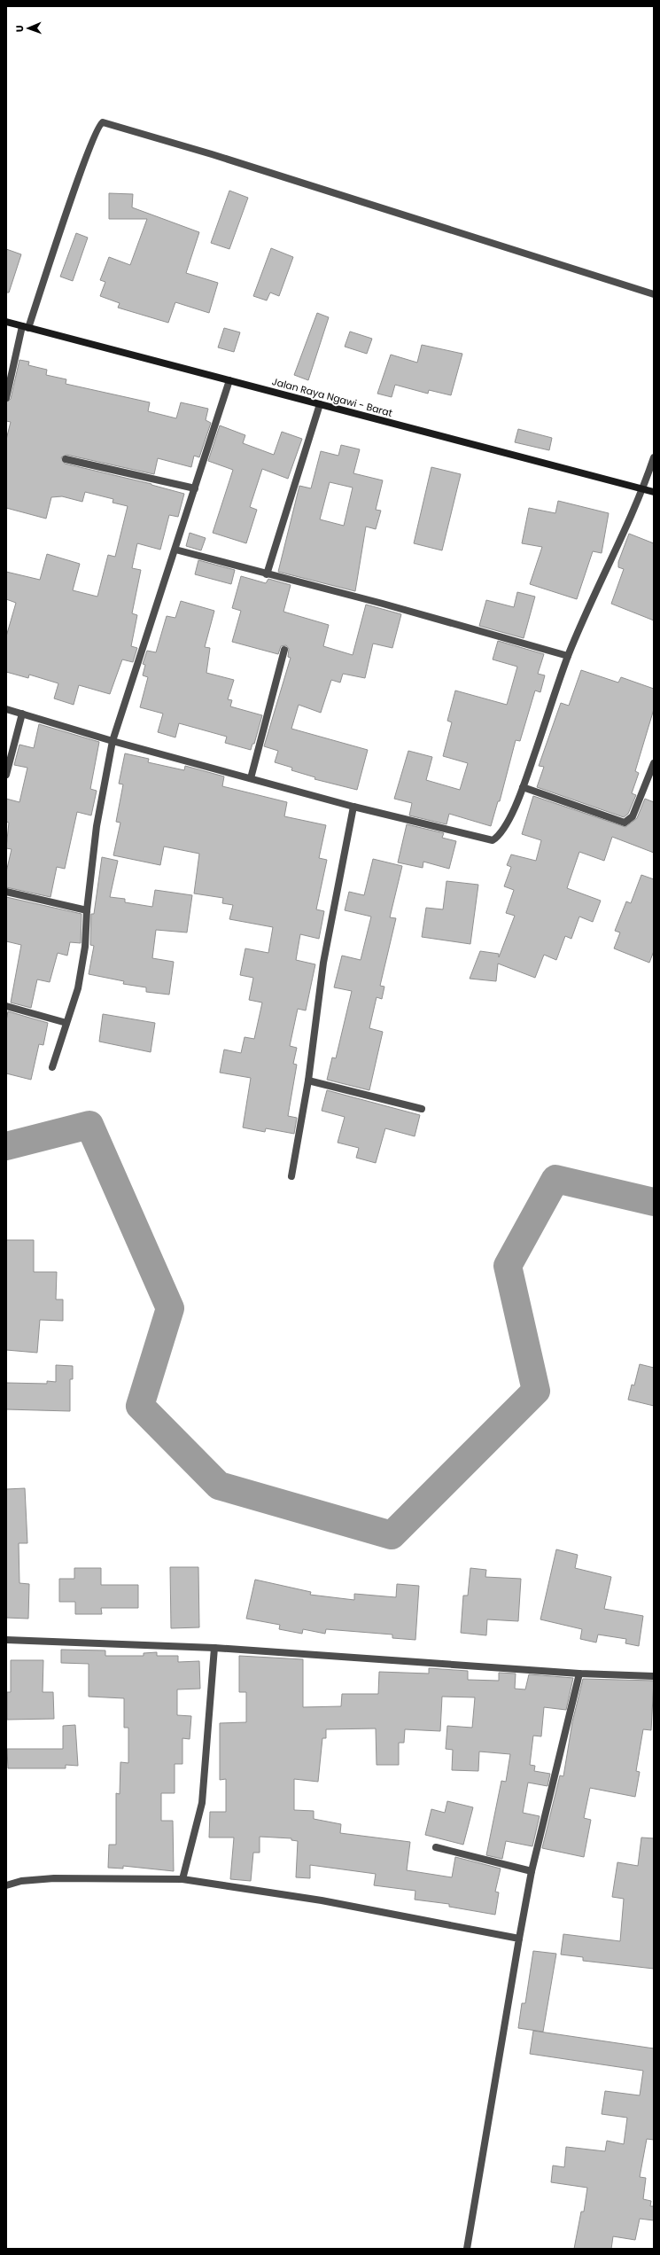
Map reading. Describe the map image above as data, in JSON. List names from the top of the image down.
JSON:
{
  "streets": {
    "main road": ["Jalan Raya Ngawi - Barat"]
  },
  "north": "left"
}
